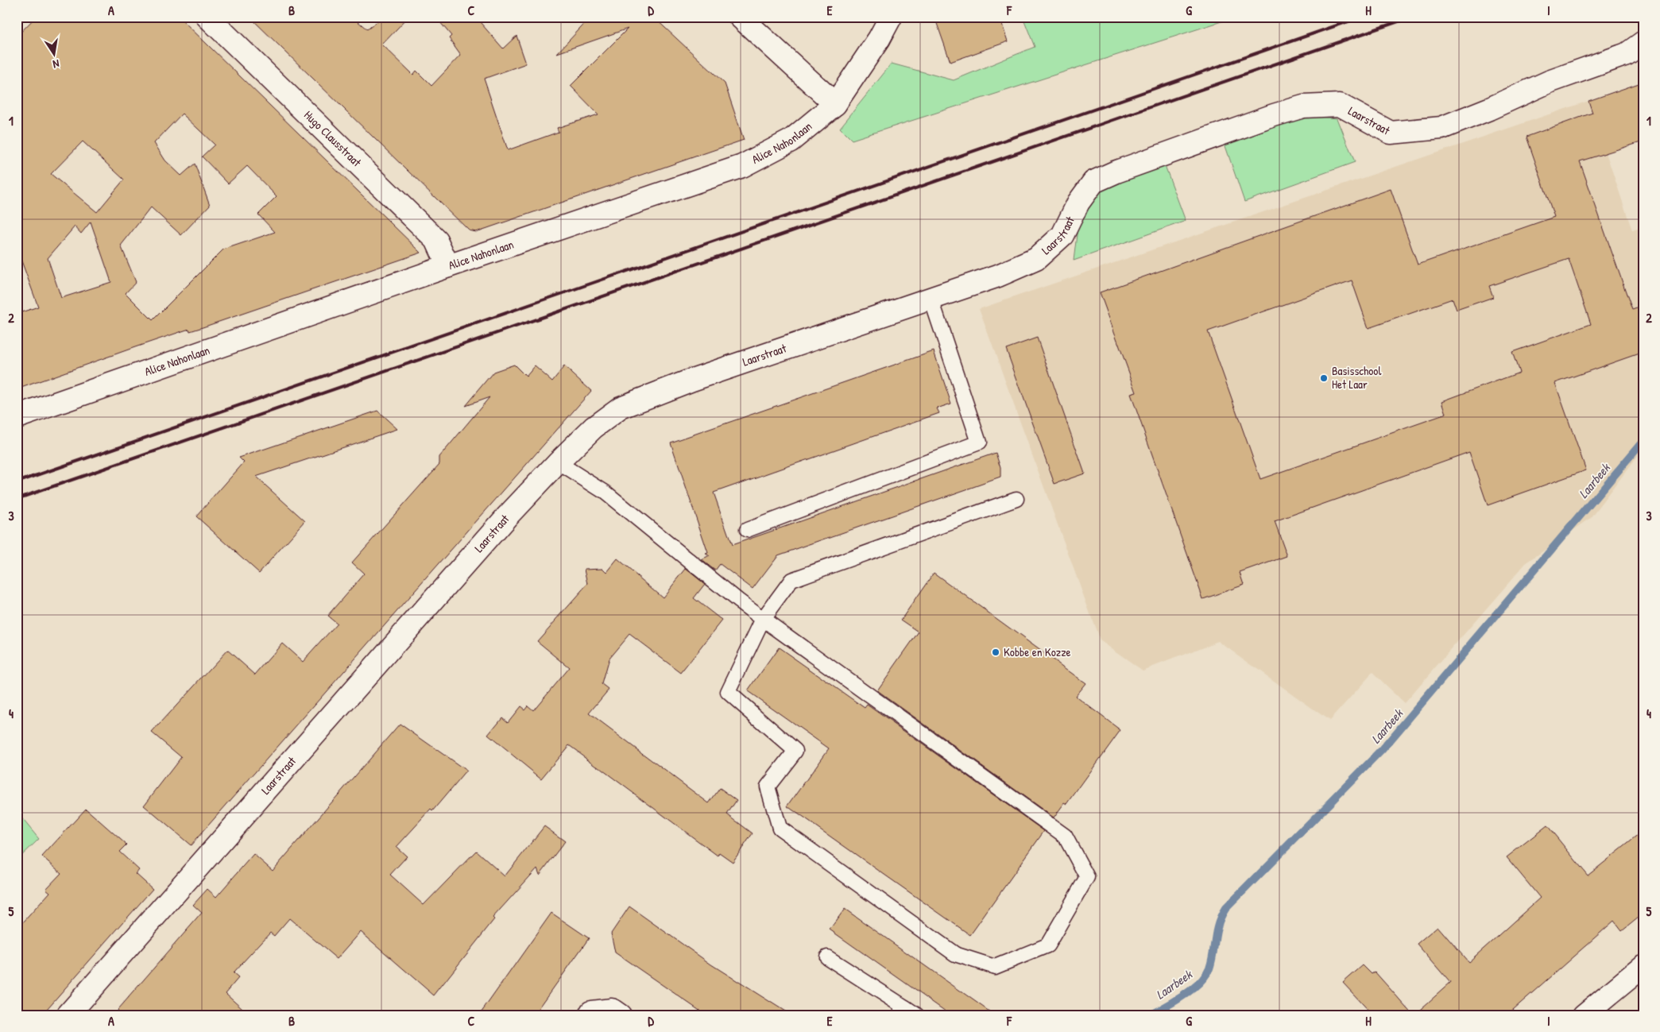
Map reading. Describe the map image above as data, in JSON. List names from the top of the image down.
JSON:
{
  "streets": {
    "street": ["Laarstraat", "Hugo Clausstraat", "Alice Nahonlaan"]
  },
  "crossings": [
    ["Hugo Clausstraat", "Alice Nahonlaan"]
  ],
  "water": ["Laarbeek"],
  "places": ["Basisschool Het Laar", "Kobbe en Kozze"],
  "north": "bottom",
  "grid": {
    "columns": [
      "A",
      "B",
      "C",
      "D",
      "E",
      "F",
      "G",
      "H",
      "I"
    ],
    "rows": [
      "1",
      "2",
      "3",
      "4",
      "5"
    ]
  }
}
